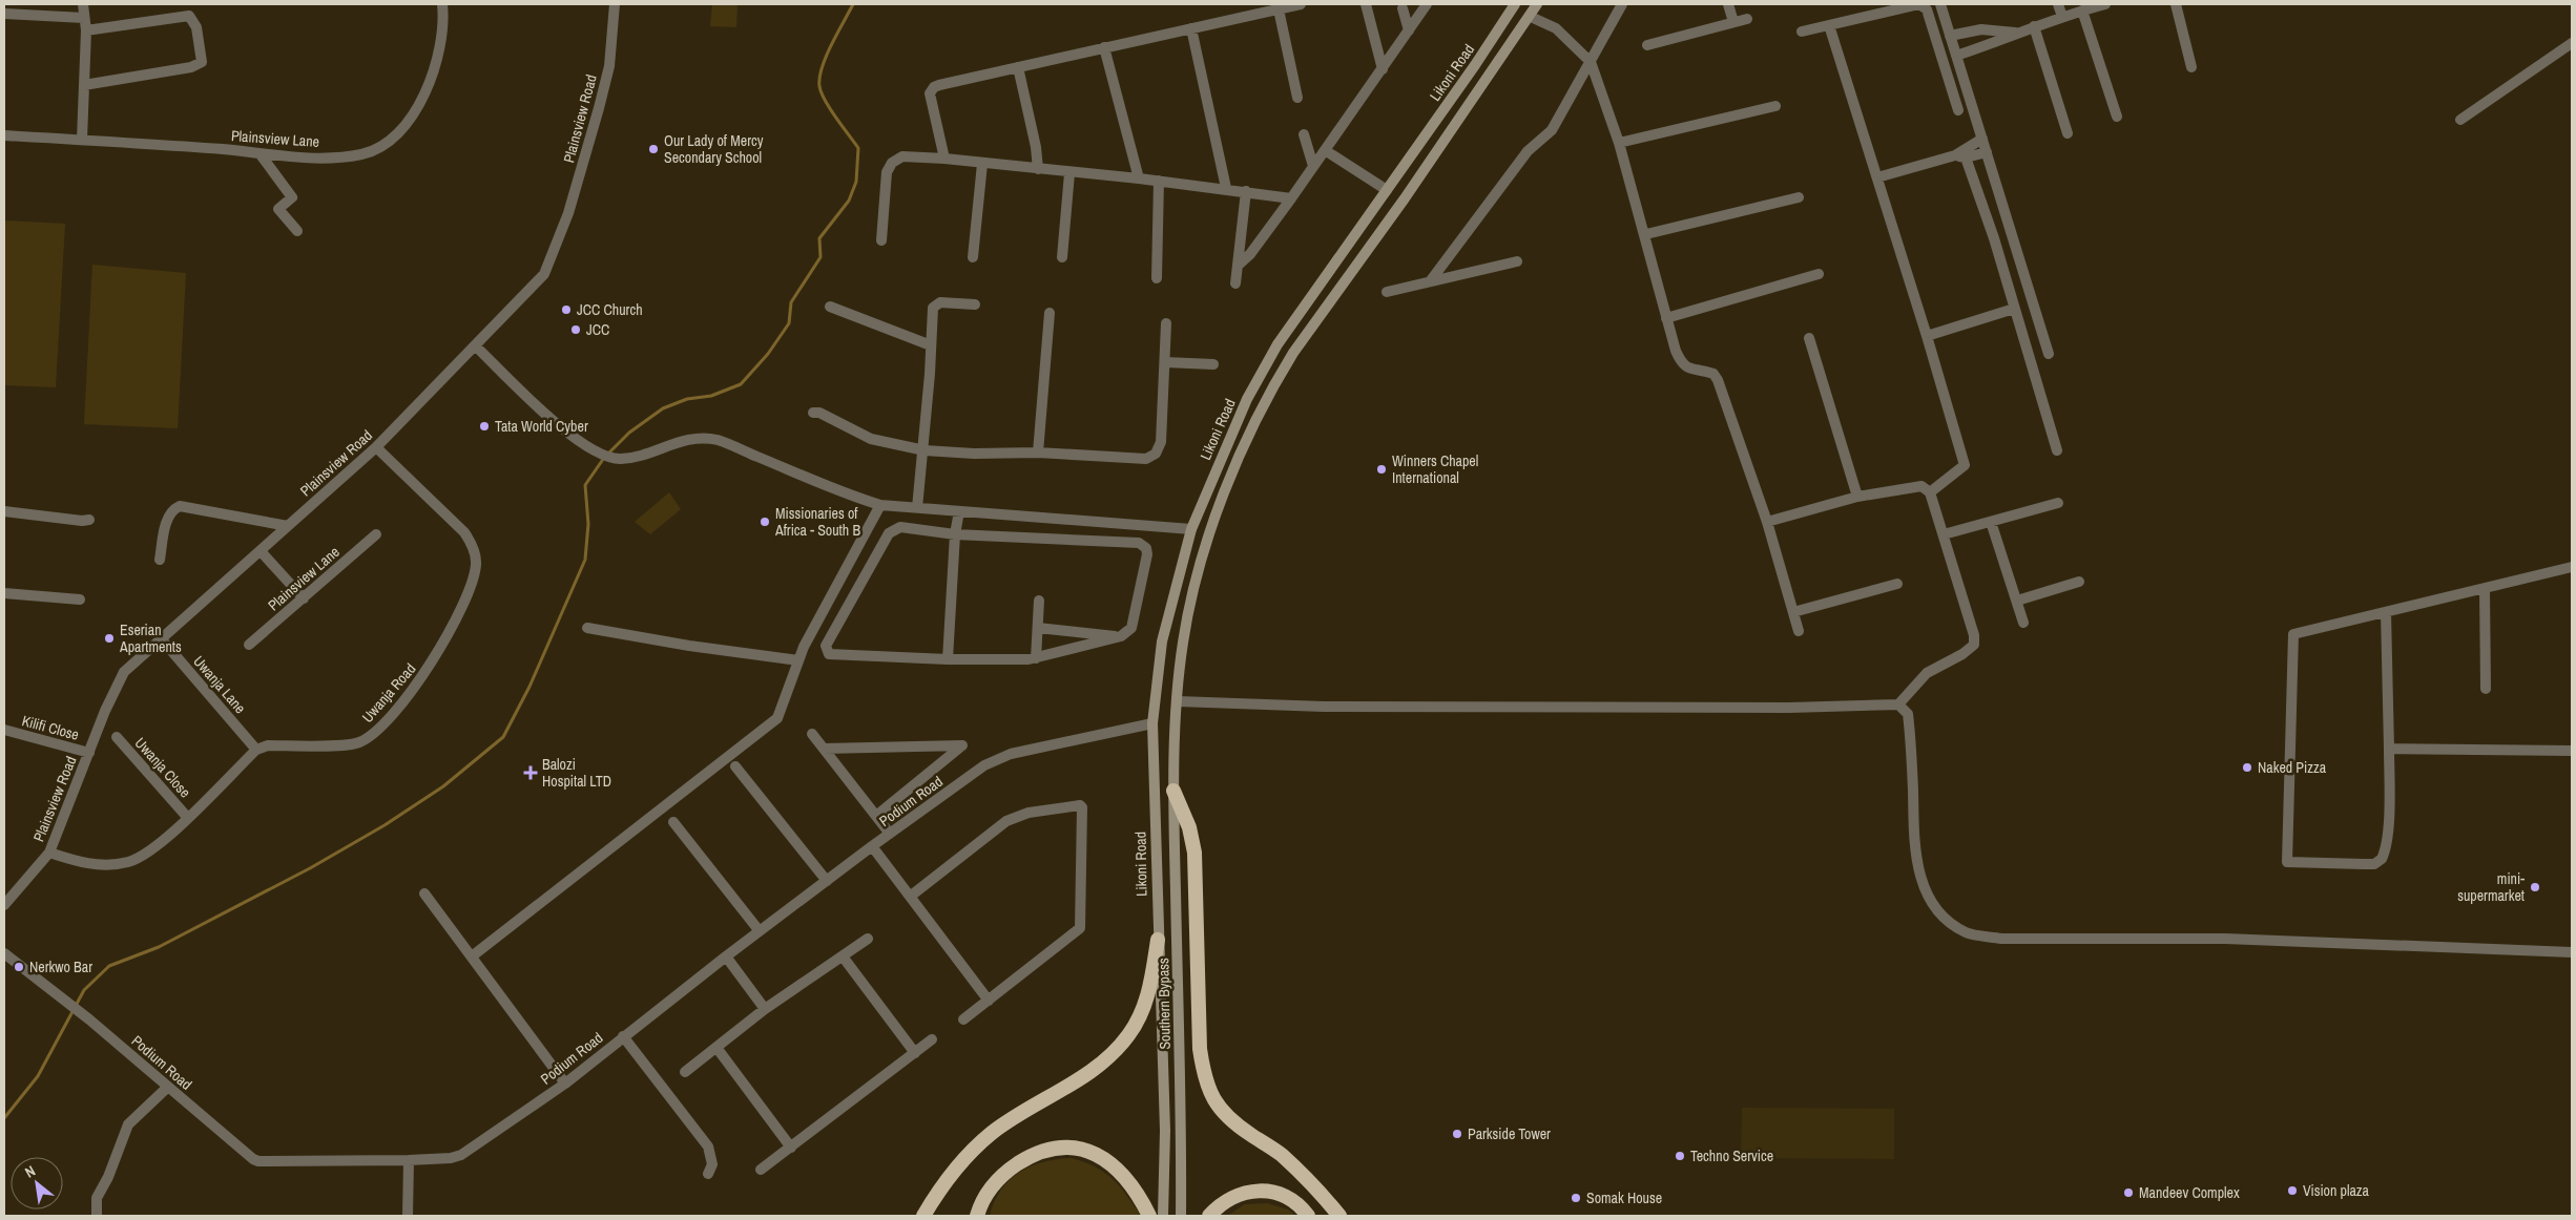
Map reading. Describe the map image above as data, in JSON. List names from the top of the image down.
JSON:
{
  "streets": {
    "main road": ["Likoni Road", "Southern Bypass"],
    "street": [
      "Plainsview Road",
      "Plainsview Lane",
      "Uwanja Lane",
      "Uwanja Road",
      "Kilifi Close",
      "Uwanja Close",
      "Podium Road"
    ]
  },
  "crossings": [
    ["Likoni Road", "Podium Road"],
    ["Likoni Road", "Southern Bypass"],
    ["Plainsview Road", "Uwanja Lane"],
    ["Plainsview Road", "Uwanja Road"],
    ["Plainsview Road", "Kilifi Close"],
    ["Uwanja Lane", "Uwanja Road"]
  ],
  "places": {
    "other": [
      "Our Lady of Mercy Secondary School",
      "JCC Church",
      "JCC",
      "Tata World Cyber",
      "Winners Chapel International",
      "Missionaries of Africa - South B",
      "Eserian Apartments",
      "Naked Pizza",
      "mini- supermarket",
      "Nerkwo Bar",
      "Parkside Tower",
      "Techno Service",
      "Vision plaza",
      "Mandeev Complex",
      "Somak House"
    ],
    "health": ["Balozi Hospital LTD"]
  },
  "north": "top left"
}
